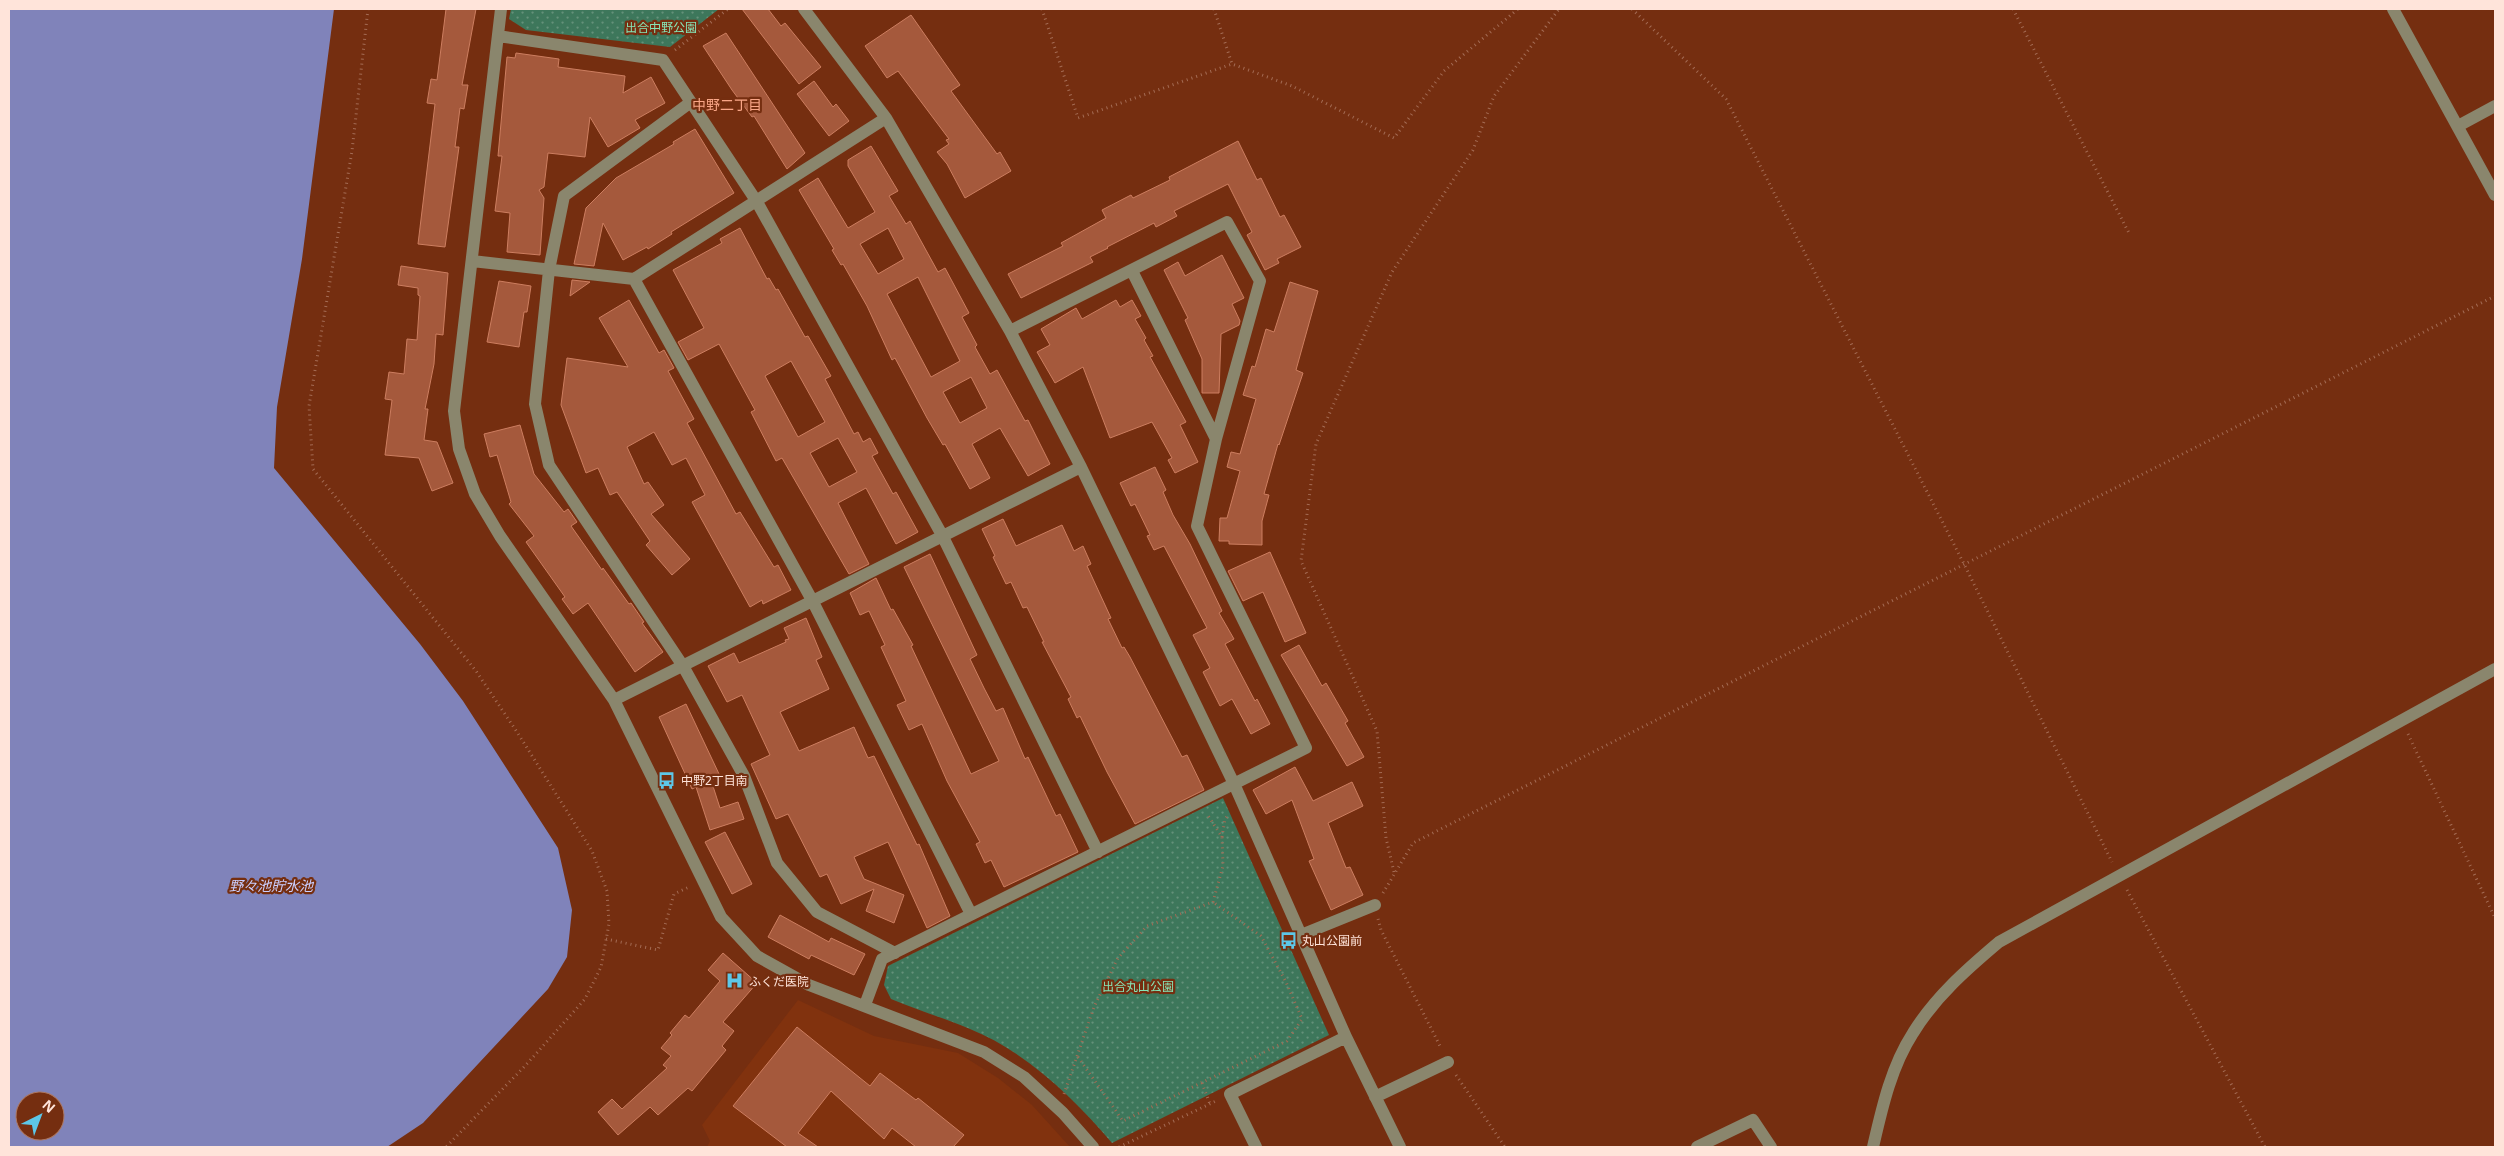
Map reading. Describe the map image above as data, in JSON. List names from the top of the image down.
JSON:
{
  "districts": ["中野二丁目"],
  "water": ["野々池貯水池"],
  "parks": ["出合中野公園", "出合丸山公園"],
  "places": {
    "bus stop": ["中野2丁目南", "丸山公園前"],
    "hospital": ["ふくだ医院"]
  },
  "north": "top right"
}
